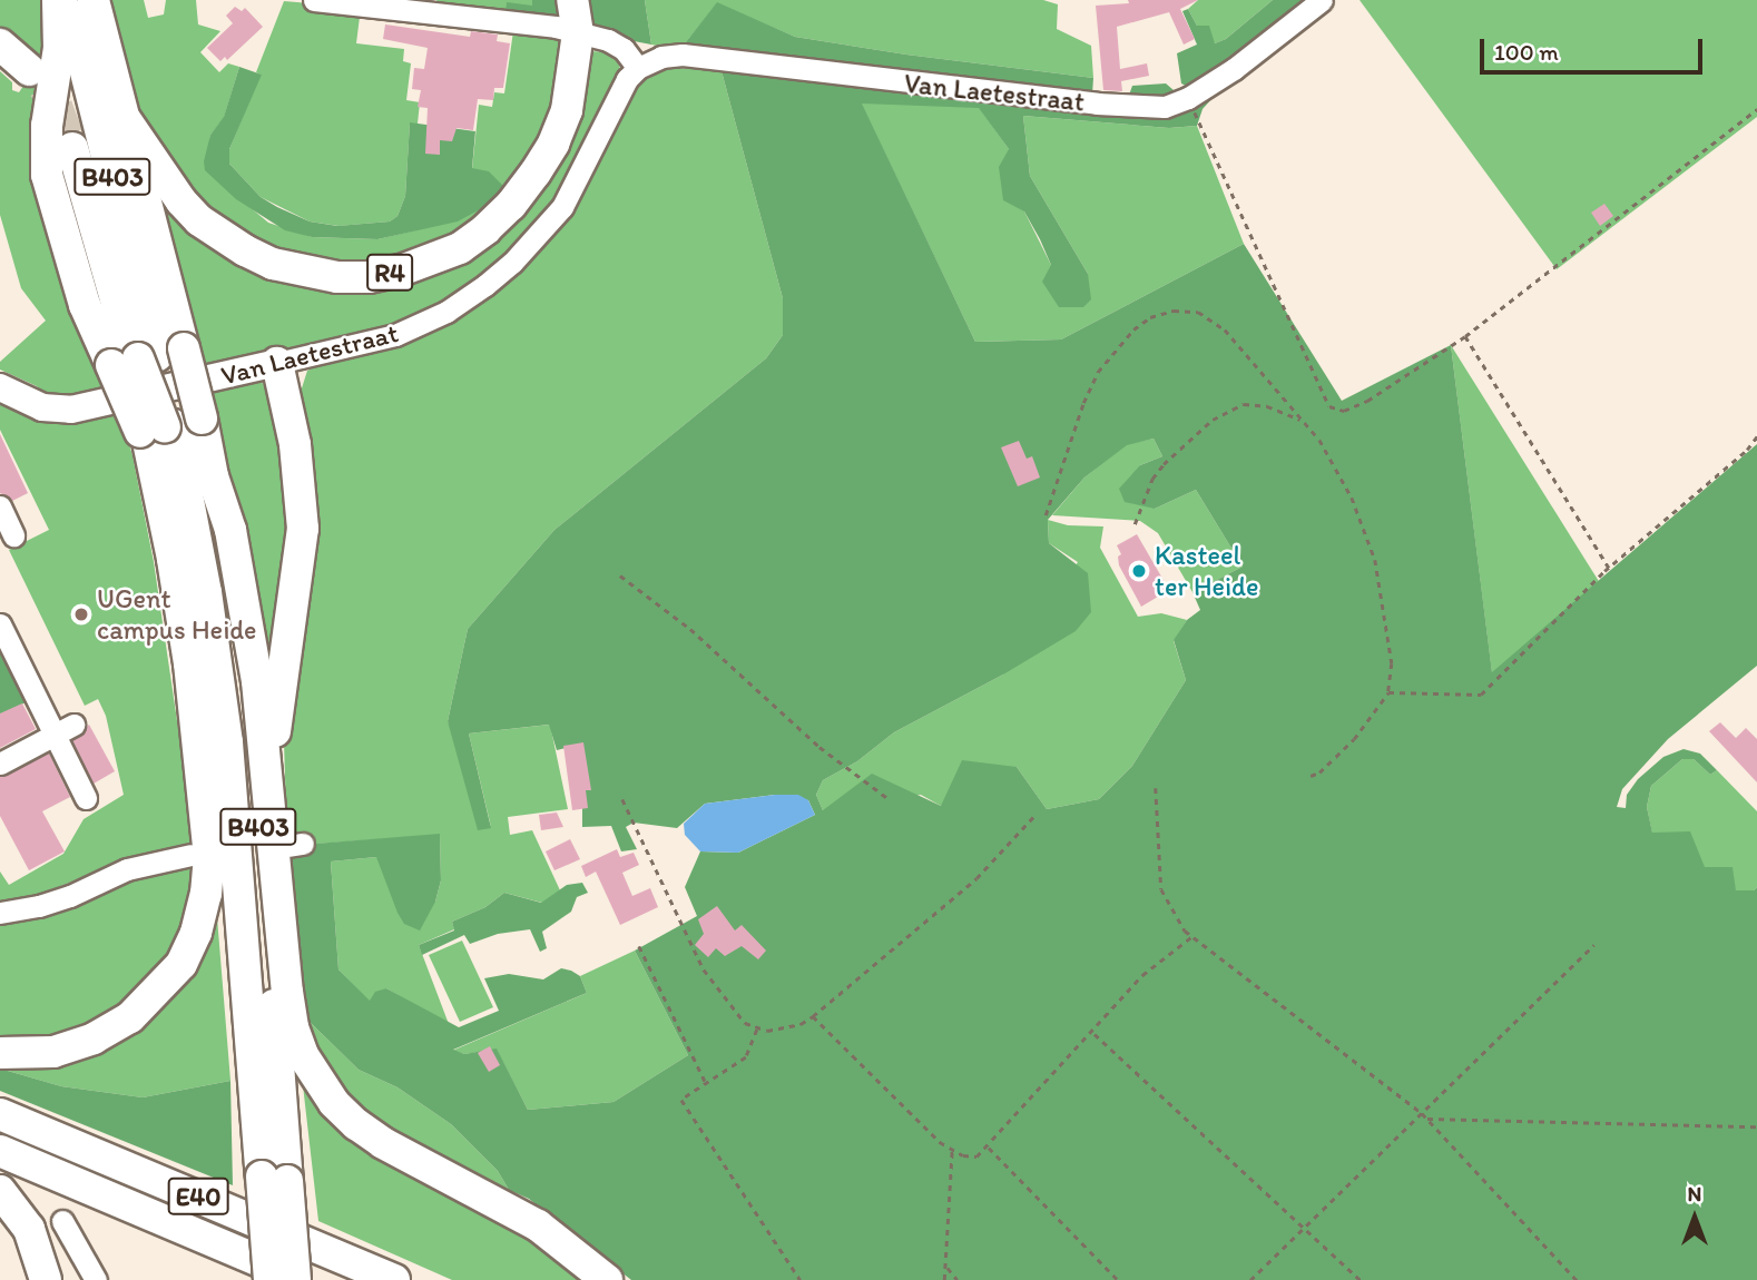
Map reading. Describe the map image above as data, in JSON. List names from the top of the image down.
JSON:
{
  "streets": {
    "highway": ["B403", "R4", "E40"],
    "main road": ["Van Laetestraat"]
  },
  "crossings": [
    ["Van Laetestraat", "B403"],
    ["B403", "R4"]
  ],
  "places": ["Kasteel ter Heide", "UGent campus Heide"],
  "scale_bar": "100 m",
  "north": "top"
}
